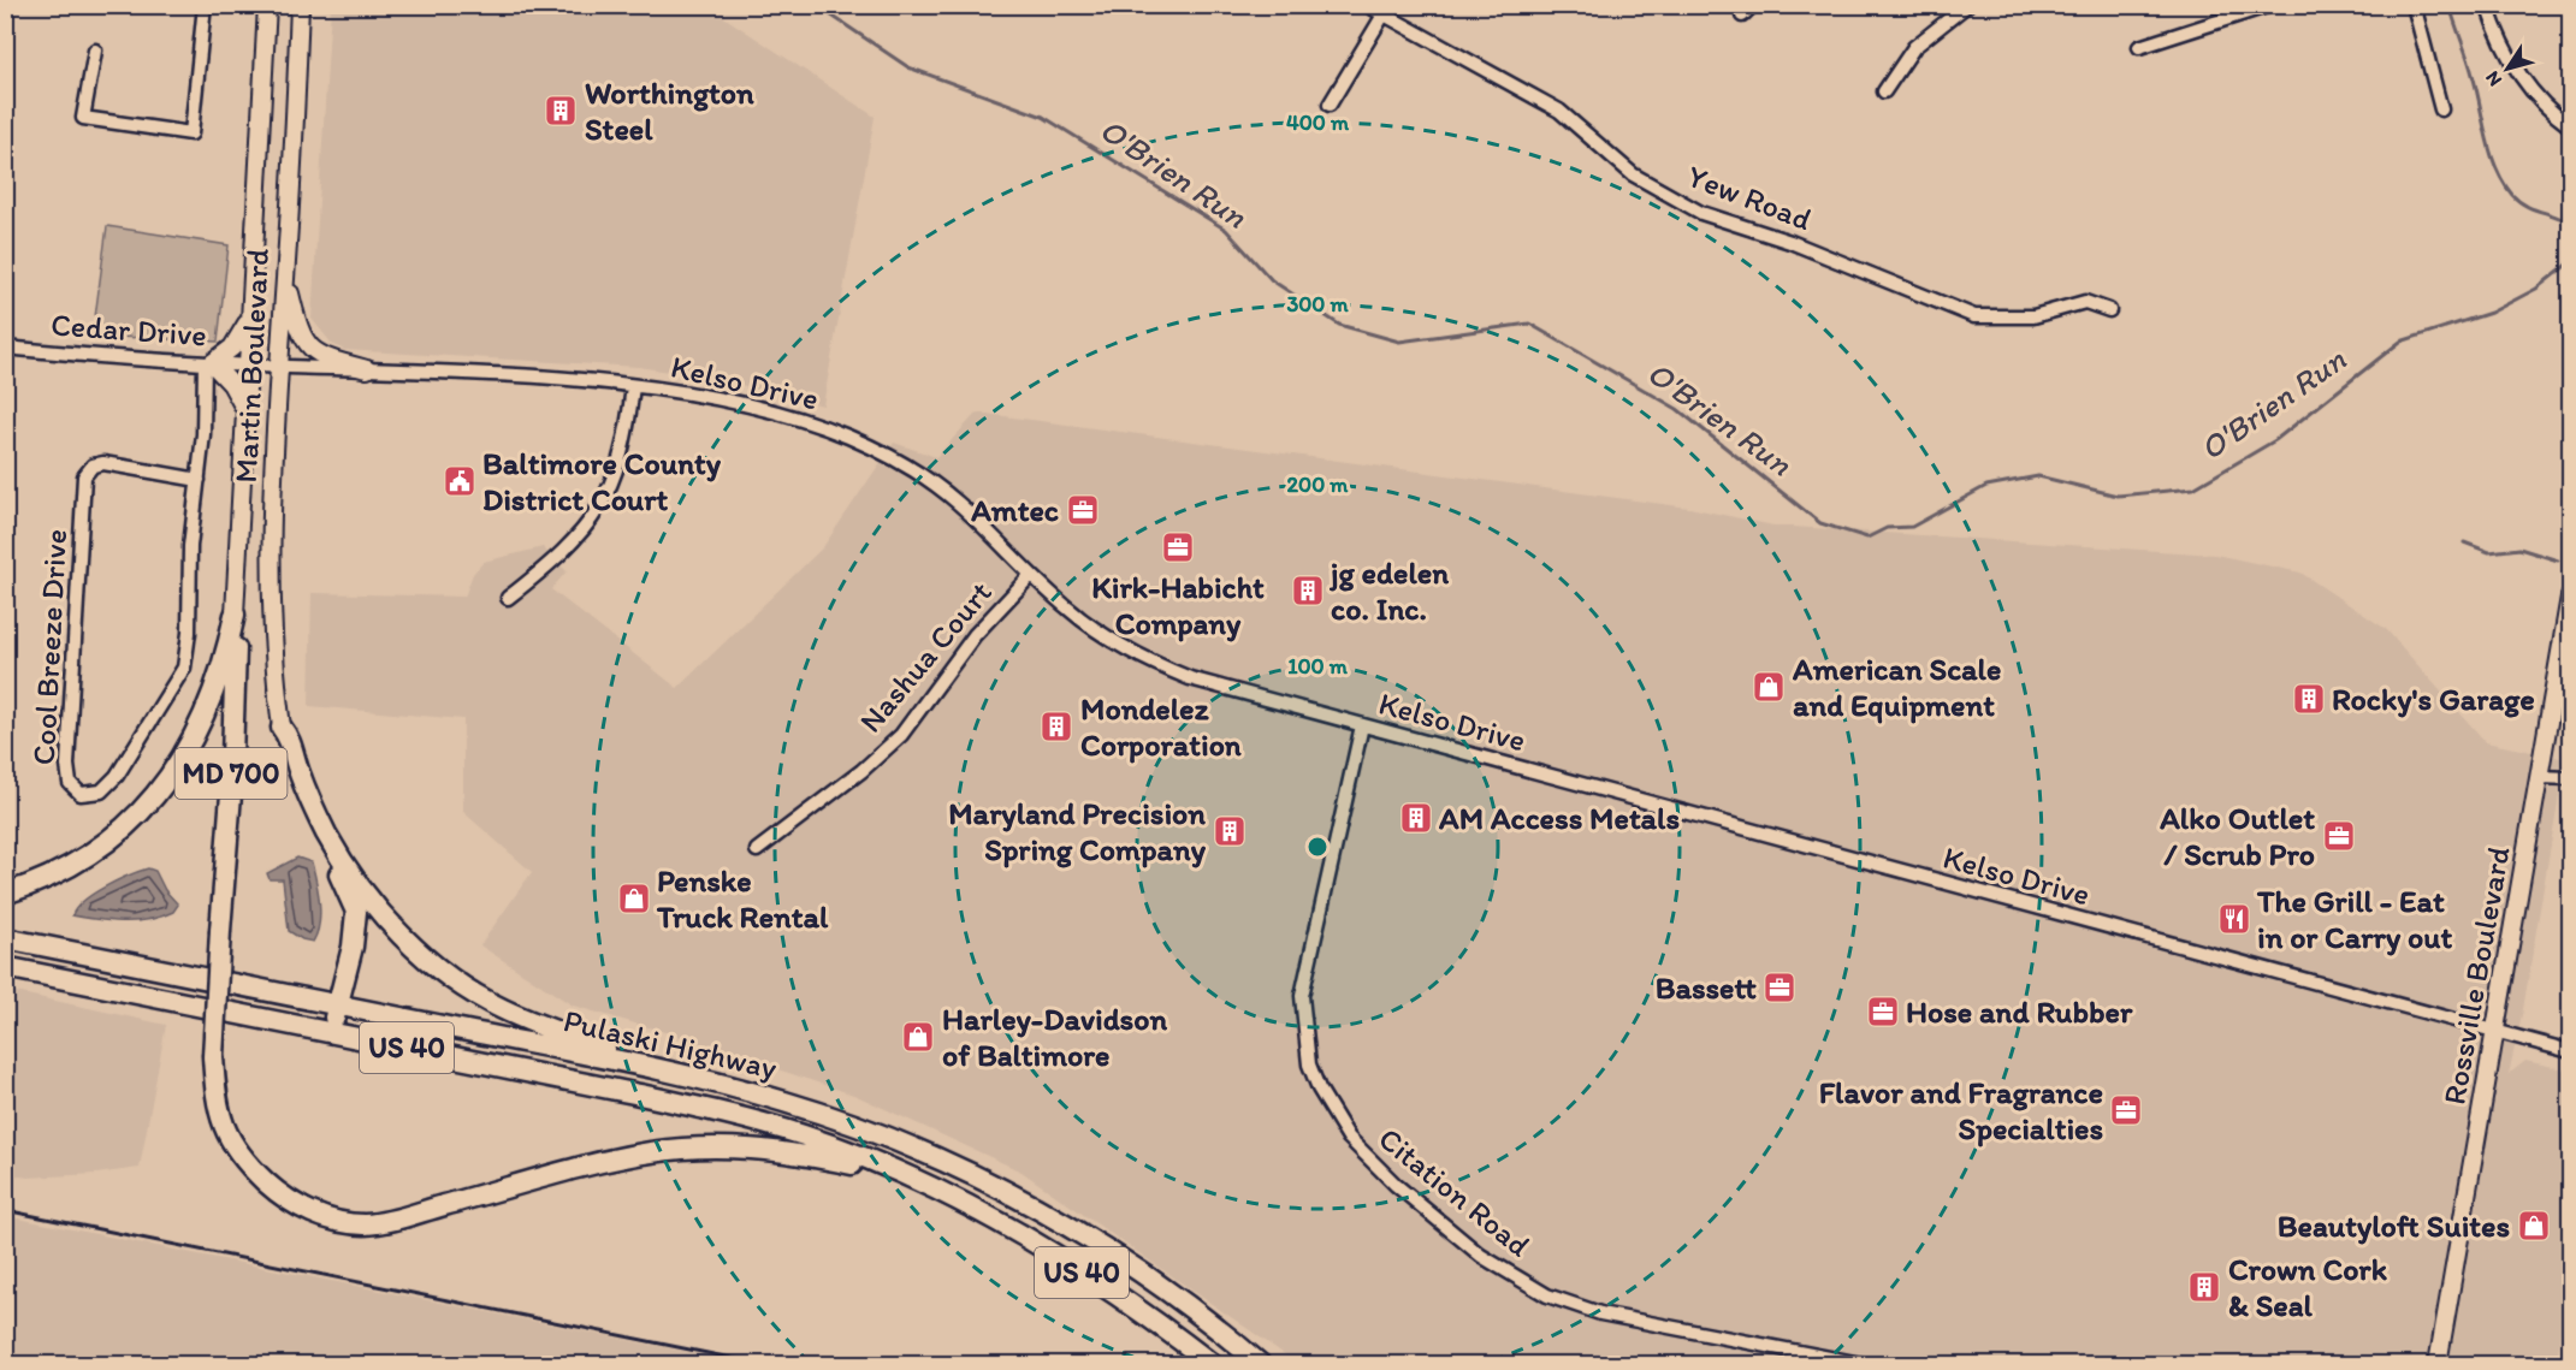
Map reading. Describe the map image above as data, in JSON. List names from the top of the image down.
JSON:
{
  "streets": {
    "highway": ["MD 700", "Pulaski Highway", "US 40"],
    "main road": ["Martin Boulevard", "Rossville Boulevard"],
    "street": [
      "Yew Road",
      "Cedar Drive",
      "Kelso Drive",
      "Cool Breeze Drive",
      "Nashua Court",
      "Citation Road"
    ]
  },
  "crossings": [
    ["Cedar Drive", "Martin Boulevard"],
    ["Cedar Drive", "Kelso Drive"],
    ["Cedar Drive", "Cool Breeze Drive"],
    ["Martin Boulevard", "Kelso Drive"],
    ["Martin Boulevard", "MD 700"],
    ["Kelso Drive", "Nashua Court"],
    ["Kelso Drive", "Rossville Boulevard"],
    ["Kelso Drive", "Citation Road"],
    ["MD 700", "Pulaski Highway"]
  ],
  "water": ["O'Brien Run"],
  "places": {
    "building": [
      "Worthington Steel",
      "jg edelen co. Inc.",
      "Rocky's Garage",
      "Mondelez Corporation",
      "AM Access Metals",
      "Maryland Precision Spring Company",
      "Crown Cork & Seal"
    ],
    "public building": ["Baltimore County District Court"],
    "office": [
      "Amtec",
      "Kirk-Habicht Company",
      "Alko Outlet / Scrub Pro",
      "Bassett",
      "Hose and Rubber",
      "Flavor and Fragrance Specialties"
    ],
    "shop": [
      "American Scale and Equipment",
      "Penske Truck Rental",
      "Harley-Davidson of Baltimore",
      "Beautyloft Suites"
    ],
    "restaurant": ["The Grill - Eat in or Carry out"]
  },
  "north": "bottom left",
  "rings": [
    "400 m",
    "300 m",
    "200 m",
    "100 m"
  ]
}
